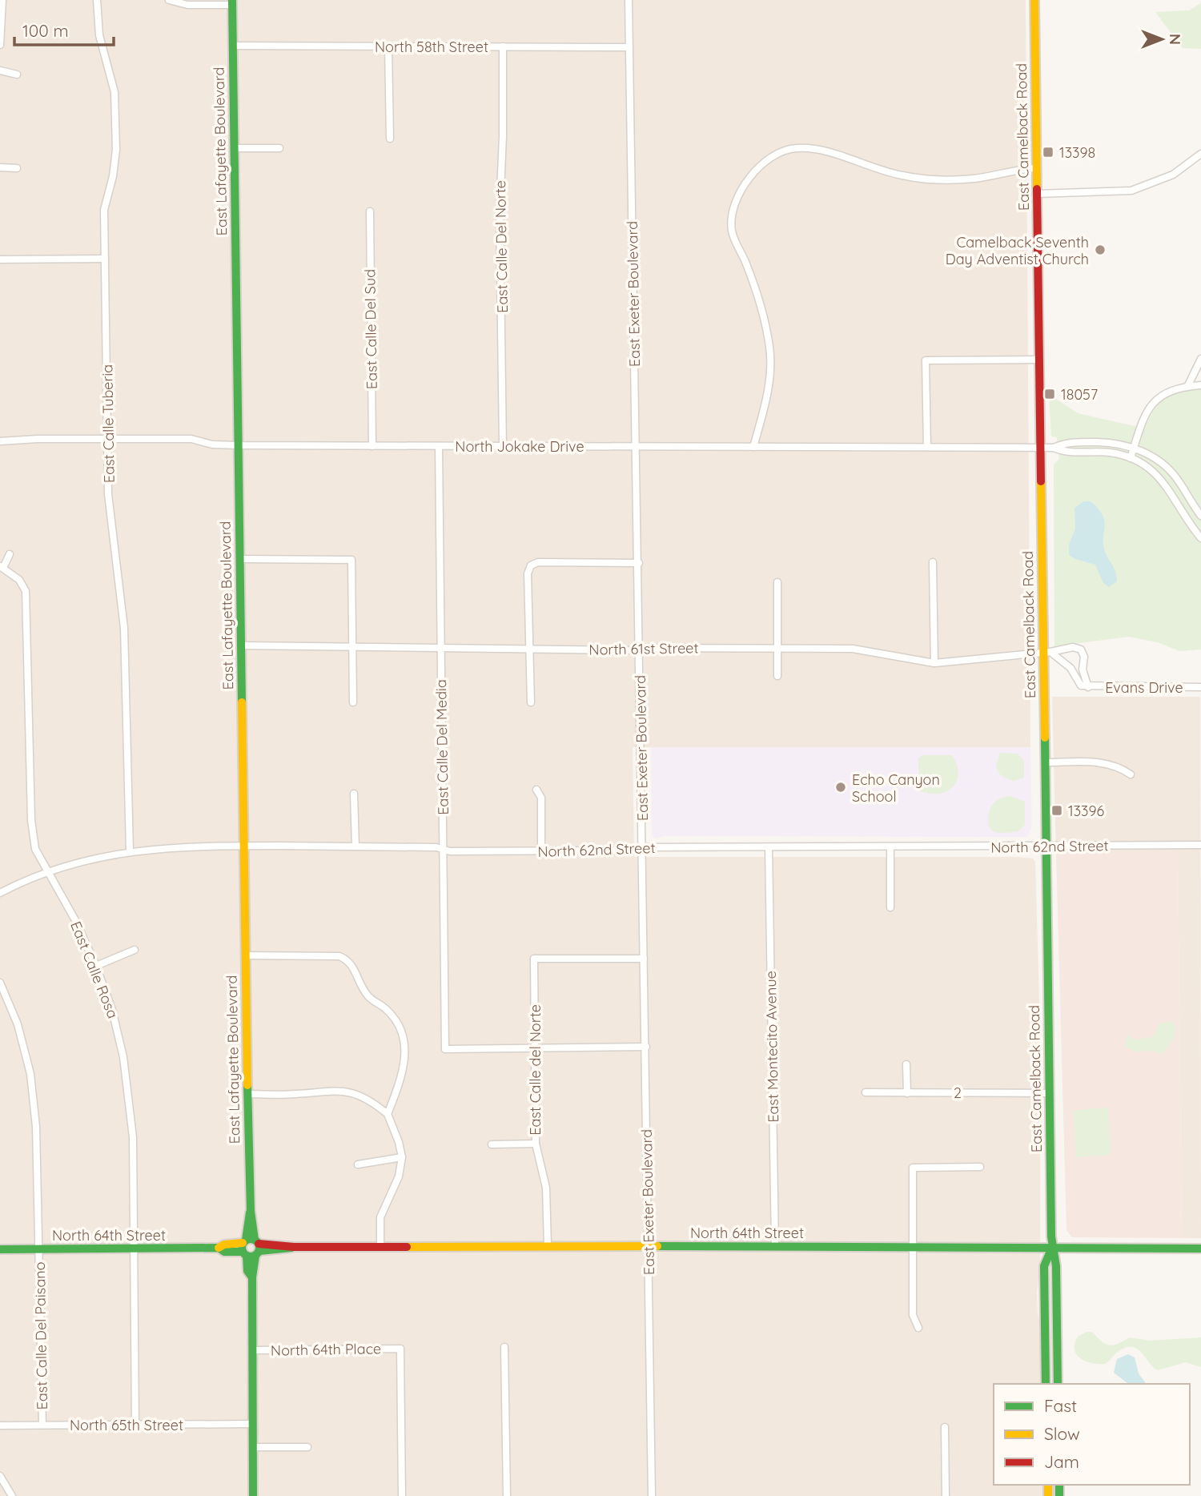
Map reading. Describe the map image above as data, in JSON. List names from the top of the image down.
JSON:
{
  "streets": {
    "street": [
      "North 58th Street",
      "East Camelback Road",
      "East Lafayette Boulevard",
      "East Calle Del Norte",
      "East Exeter Boulevard",
      "East Calle Del Sud",
      "East Calle Tuberia",
      "North Jokake Drive",
      "North 61st Street",
      "Evans Drive",
      "East Calle Del Media",
      "North 62nd Street",
      "East Calle Rosa",
      "East Montecito Avenue",
      "East Calle del Norte",
      "2",
      "North 64th Street",
      "East Calle Del Paisano",
      "North 64th Place",
      "North 65th Street"
    ]
  },
  "crossings": [
    ["North 58th Street", "East Lafayette Boulevard"],
    ["North 58th Street", "East Calle Del Norte"],
    ["North 58th Street", "East Exeter Boulevard"],
    ["East Camelback Road", "North Jokake Drive"],
    ["East Camelback Road", "North 61st Street"],
    ["East Camelback Road", "Evans Drive"],
    ["East Camelback Road", "North 62nd Street"],
    ["East Camelback Road", "2"],
    ["East Camelback Road", "North 64th Street"],
    ["East Lafayette Boulevard", "North Jokake Drive"],
    ["East Lafayette Boulevard", "North 61st Street"],
    ["East Lafayette Boulevard", "North 62nd Street"],
    ["East Lafayette Boulevard", "North 64th Street"],
    ["East Lafayette Boulevard", "North 64th Place"],
    ["East Lafayette Boulevard", "North 65th Street"],
    ["East Calle Del Norte", "North Jokake Drive"],
    ["East Exeter Boulevard", "North Jokake Drive"],
    ["East Exeter Boulevard", "North 61st Street"],
    ["East Exeter Boulevard", "North 62nd Street"],
    ["East Exeter Boulevard", "East Calle del Norte"],
    ["East Exeter Boulevard", "North 64th Street"],
    ["East Calle Del Sud", "North Jokake Drive"],
    ["East Calle Tuberia", "North Jokake Drive"],
    ["East Calle Tuberia", "North 62nd Street"],
    ["North Jokake Drive", "East Calle Del Media"],
    ["North 61st Street", "Evans Drive"],
    ["North 61st Street", "East Calle Del Media"],
    ["East Calle Del Media", "North 62nd Street"],
    ["East Calle Del Media", "East Calle del Norte"],
    ["North 62nd Street", "East Calle Rosa"],
    ["North 62nd Street", "East Montecito Avenue"],
    ["East Calle Rosa", "North 64th Street"],
    ["East Calle Rosa", "North 65th Street"],
    ["East Montecito Avenue", "North 64th Street"],
    ["East Calle del Norte", "North 64th Street"],
    ["North 64th Street", "East Calle Del Paisano"],
    ["East Calle Del Paisano", "North 65th Street"]
  ],
  "places": {
    "transit": ["13398", "18057", "13396"],
    "other": ["Camelback Seventh Day Adventist Church", "Echo Canyon School"]
  },
  "legend": ["Fast", "Slow", "Jam"],
  "scale_bar": "100 m",
  "north": "right"
}
